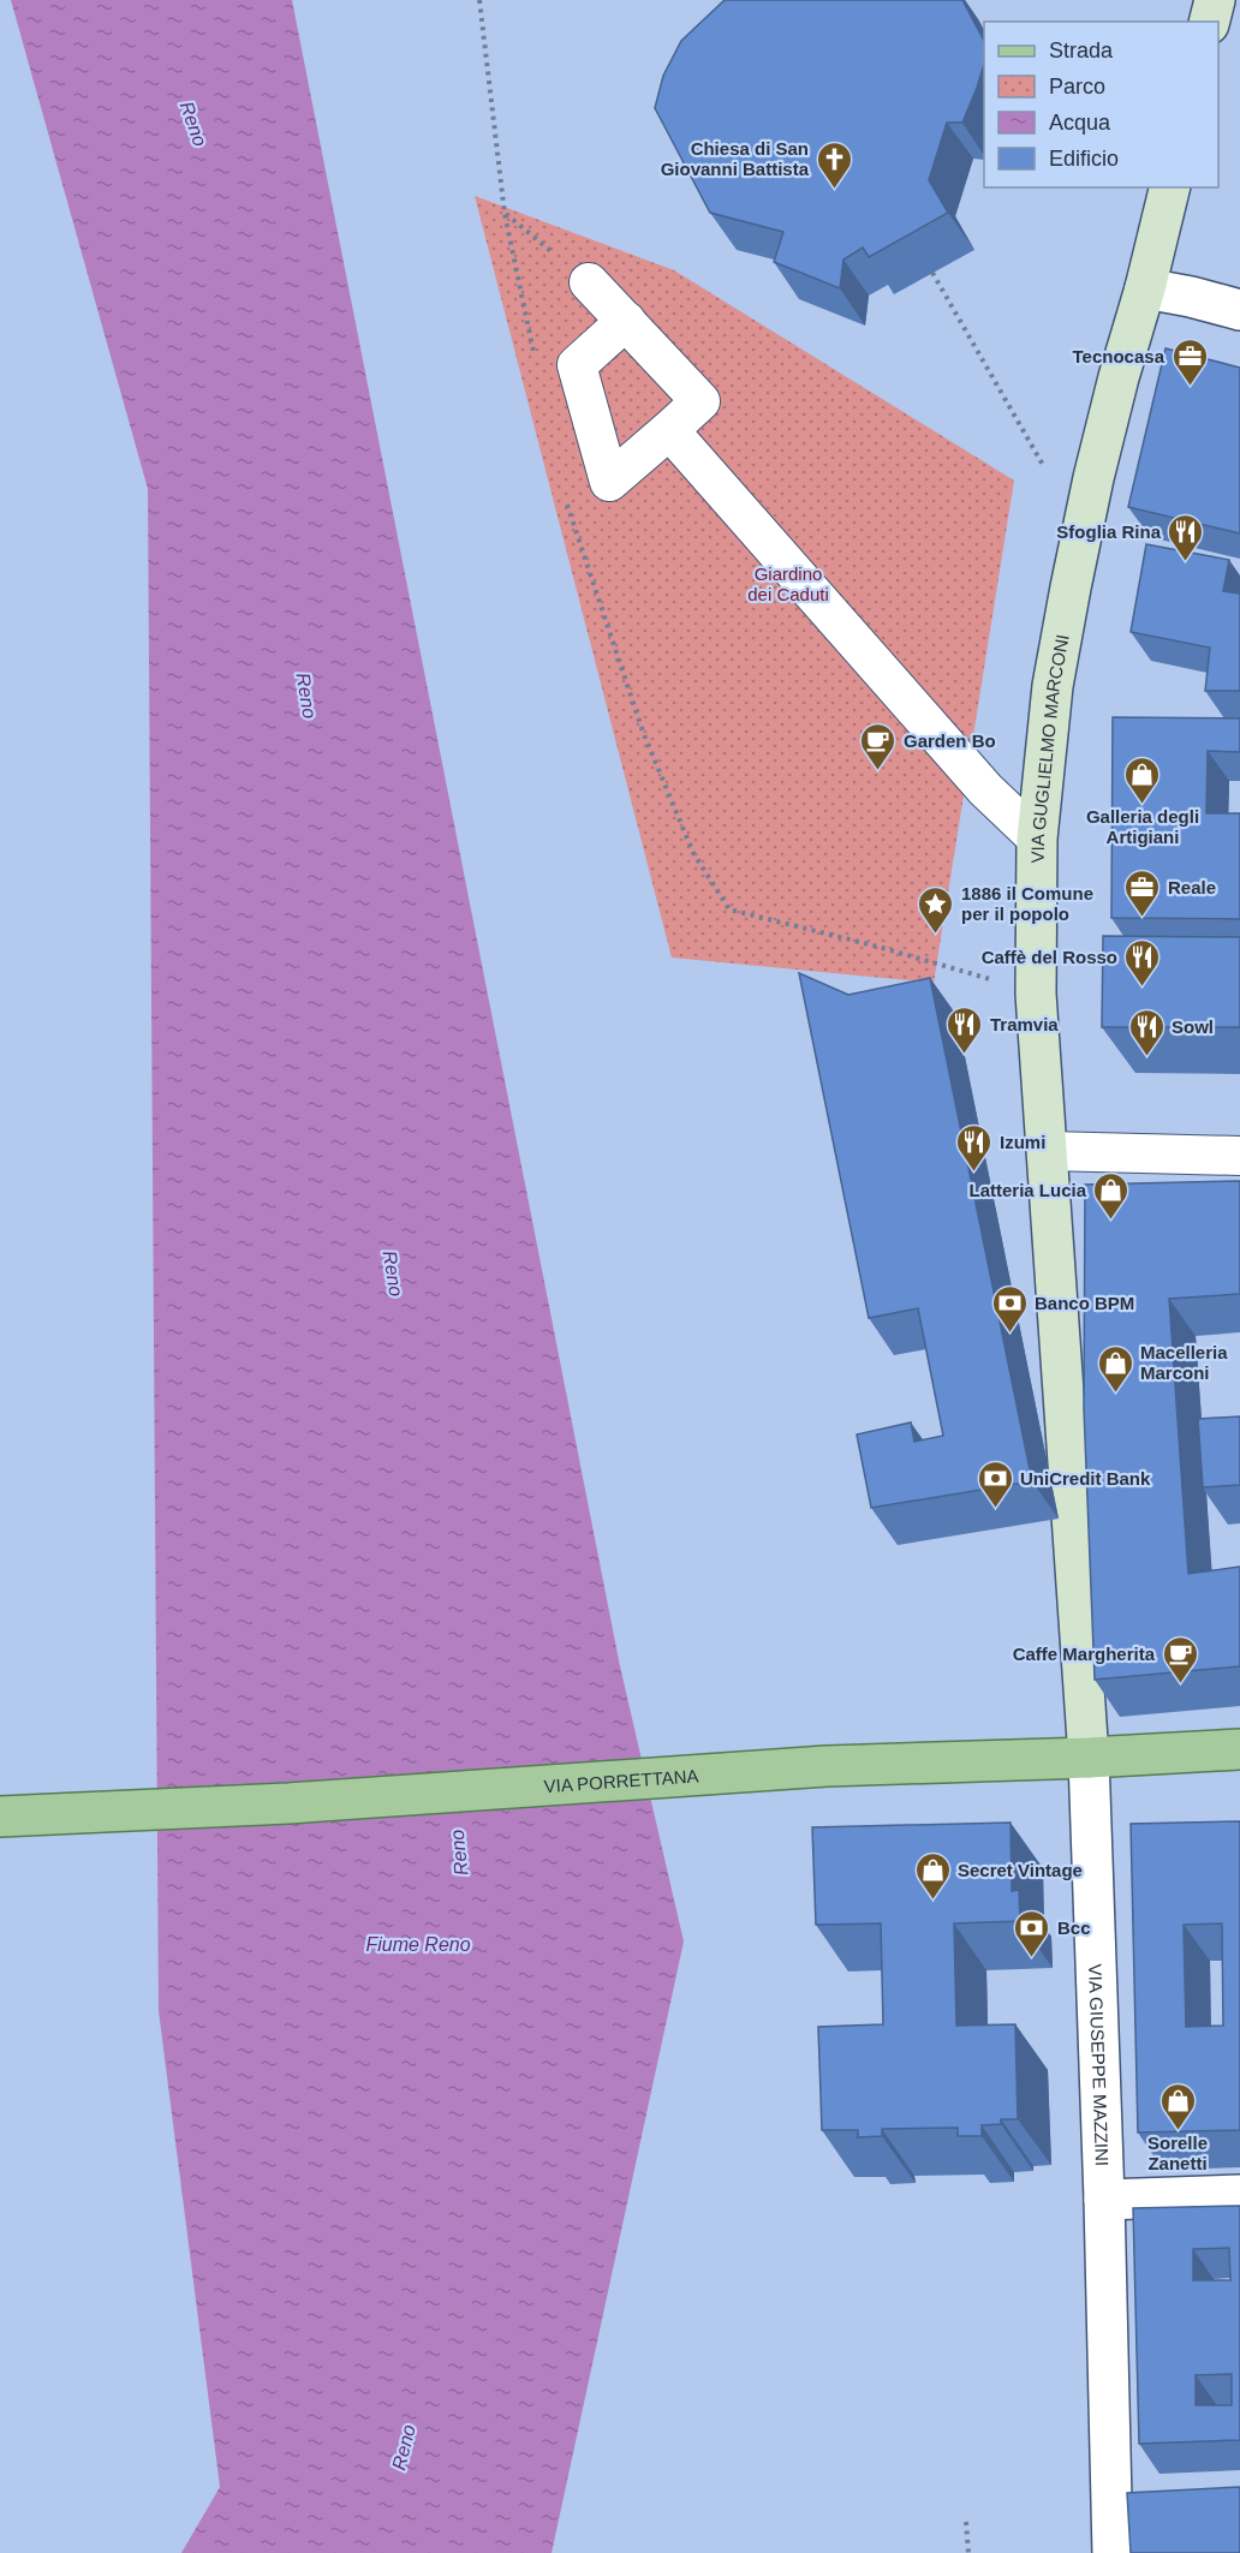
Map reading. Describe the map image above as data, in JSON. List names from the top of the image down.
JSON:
{
  "streets": {
    "main road": ["VIA GUGLIELMO MARCONI", "VIA PORRETTANA"],
    "street": ["VIA GIUSEPPE MAZZINI"]
  },
  "crossings": [
    ["VIA GUGLIELMO MARCONI", "VIA PORRETTANA"],
    ["VIA GUGLIELMO MARCONI", "VIA GIUSEPPE MAZZINI"],
    ["VIA PORRETTANA", "VIA GIUSEPPE MAZZINI"]
  ],
  "water": ["Reno", "Fiume Reno"],
  "parks": ["Giardino dei Caduti"],
  "places": {
    "church": ["Chiesa di San Giovanni Battista"],
    "office": ["Tecnocasa", "Reale"],
    "restaurant": [
      "Sfoglia Rina",
      "Caffè del Rosso",
      "Tramvia",
      "Sowl",
      "Izumi"
    ],
    "cafe": ["Garden Bo", "Caffe Margherita"],
    "shop": [
      "Galleria degli Artigiani",
      "Latteria Lucia",
      "Macelleria Marconi",
      "Secret Vintage",
      "Sorelle Zanetti"
    ],
    "place": ["1886 il Comune per il popolo"],
    "bank": ["Banco BPM", "UniCredit Bank", "Bcc"]
  },
  "legend": [
    "Strada",
    "Parco",
    "Acqua",
    "Edificio"
  ]
}
